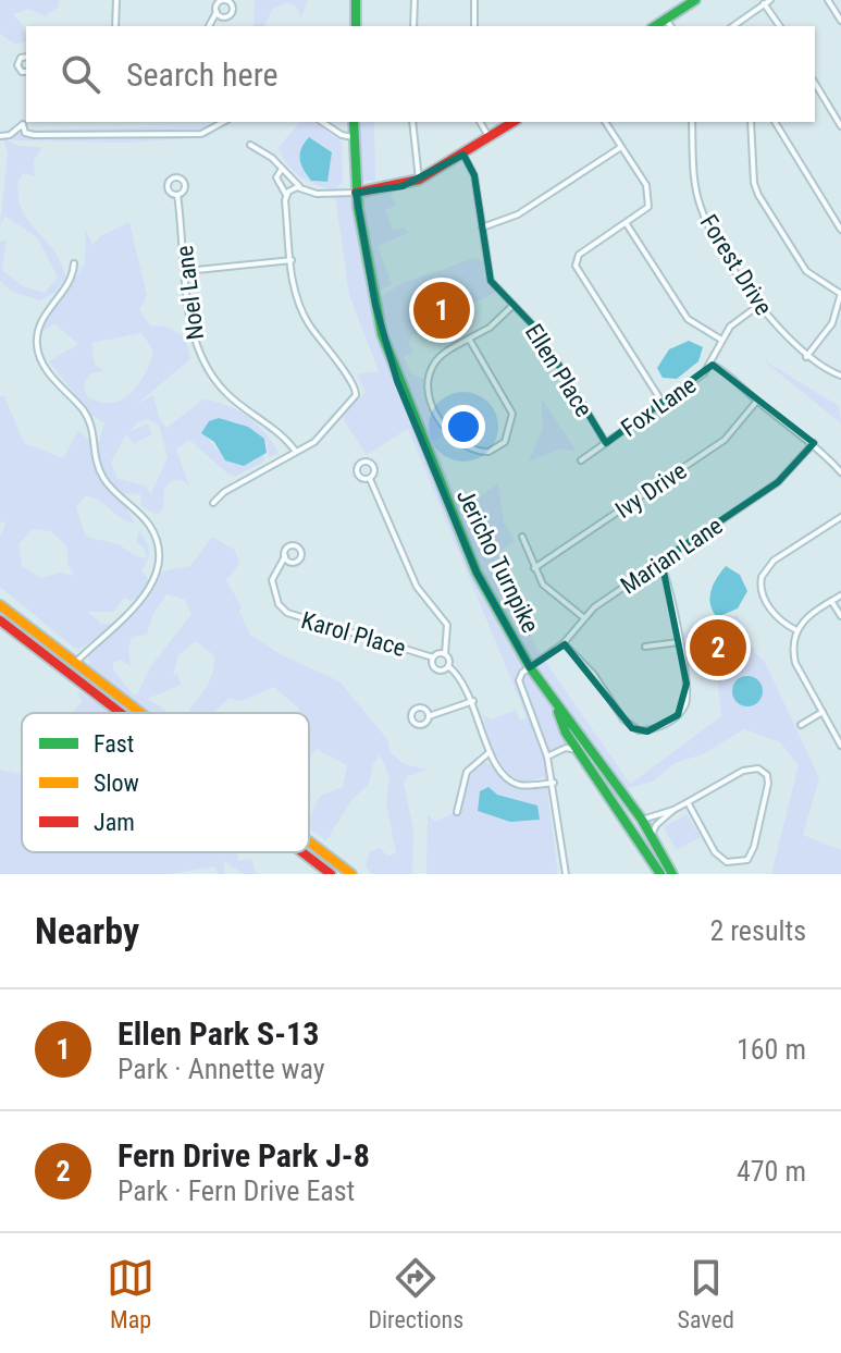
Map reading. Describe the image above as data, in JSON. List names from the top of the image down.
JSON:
{
  "streets": {
    "main road": ["Jericho Turnpike"],
    "street": [
      "Forest Drive",
      "Noel Lane",
      "Ellen Place",
      "Fox Lane",
      "Ivy Drive",
      "Marian Lane",
      "Karol Place"
    ]
  },
  "crossings": [
    ["Forest Drive", "Fox Lane"],
    ["Ellen Place", "Fox Lane"],
    ["Marian Lane", "Jericho Turnpike"]
  ],
  "legend": ["Fast", "Slow", "Jam"],
  "page": {
    "search": "Search here",
    "pins": ["1", "2"],
    "heading": ["Nearby", "2 results"],
    "list": [
      {
        "mark": "1",
        "name": "Ellen Park S-13",
        "note": "Park · Annette way",
        "value": "160 m"
      },
      {
        "mark": "2",
        "name": "Fern Drive Park J-8",
        "note": "Park · Fern Drive East",
        "value": "470 m"
      }
    ],
    "nav": ["Map", "Directions", "Saved"]
  }
}
